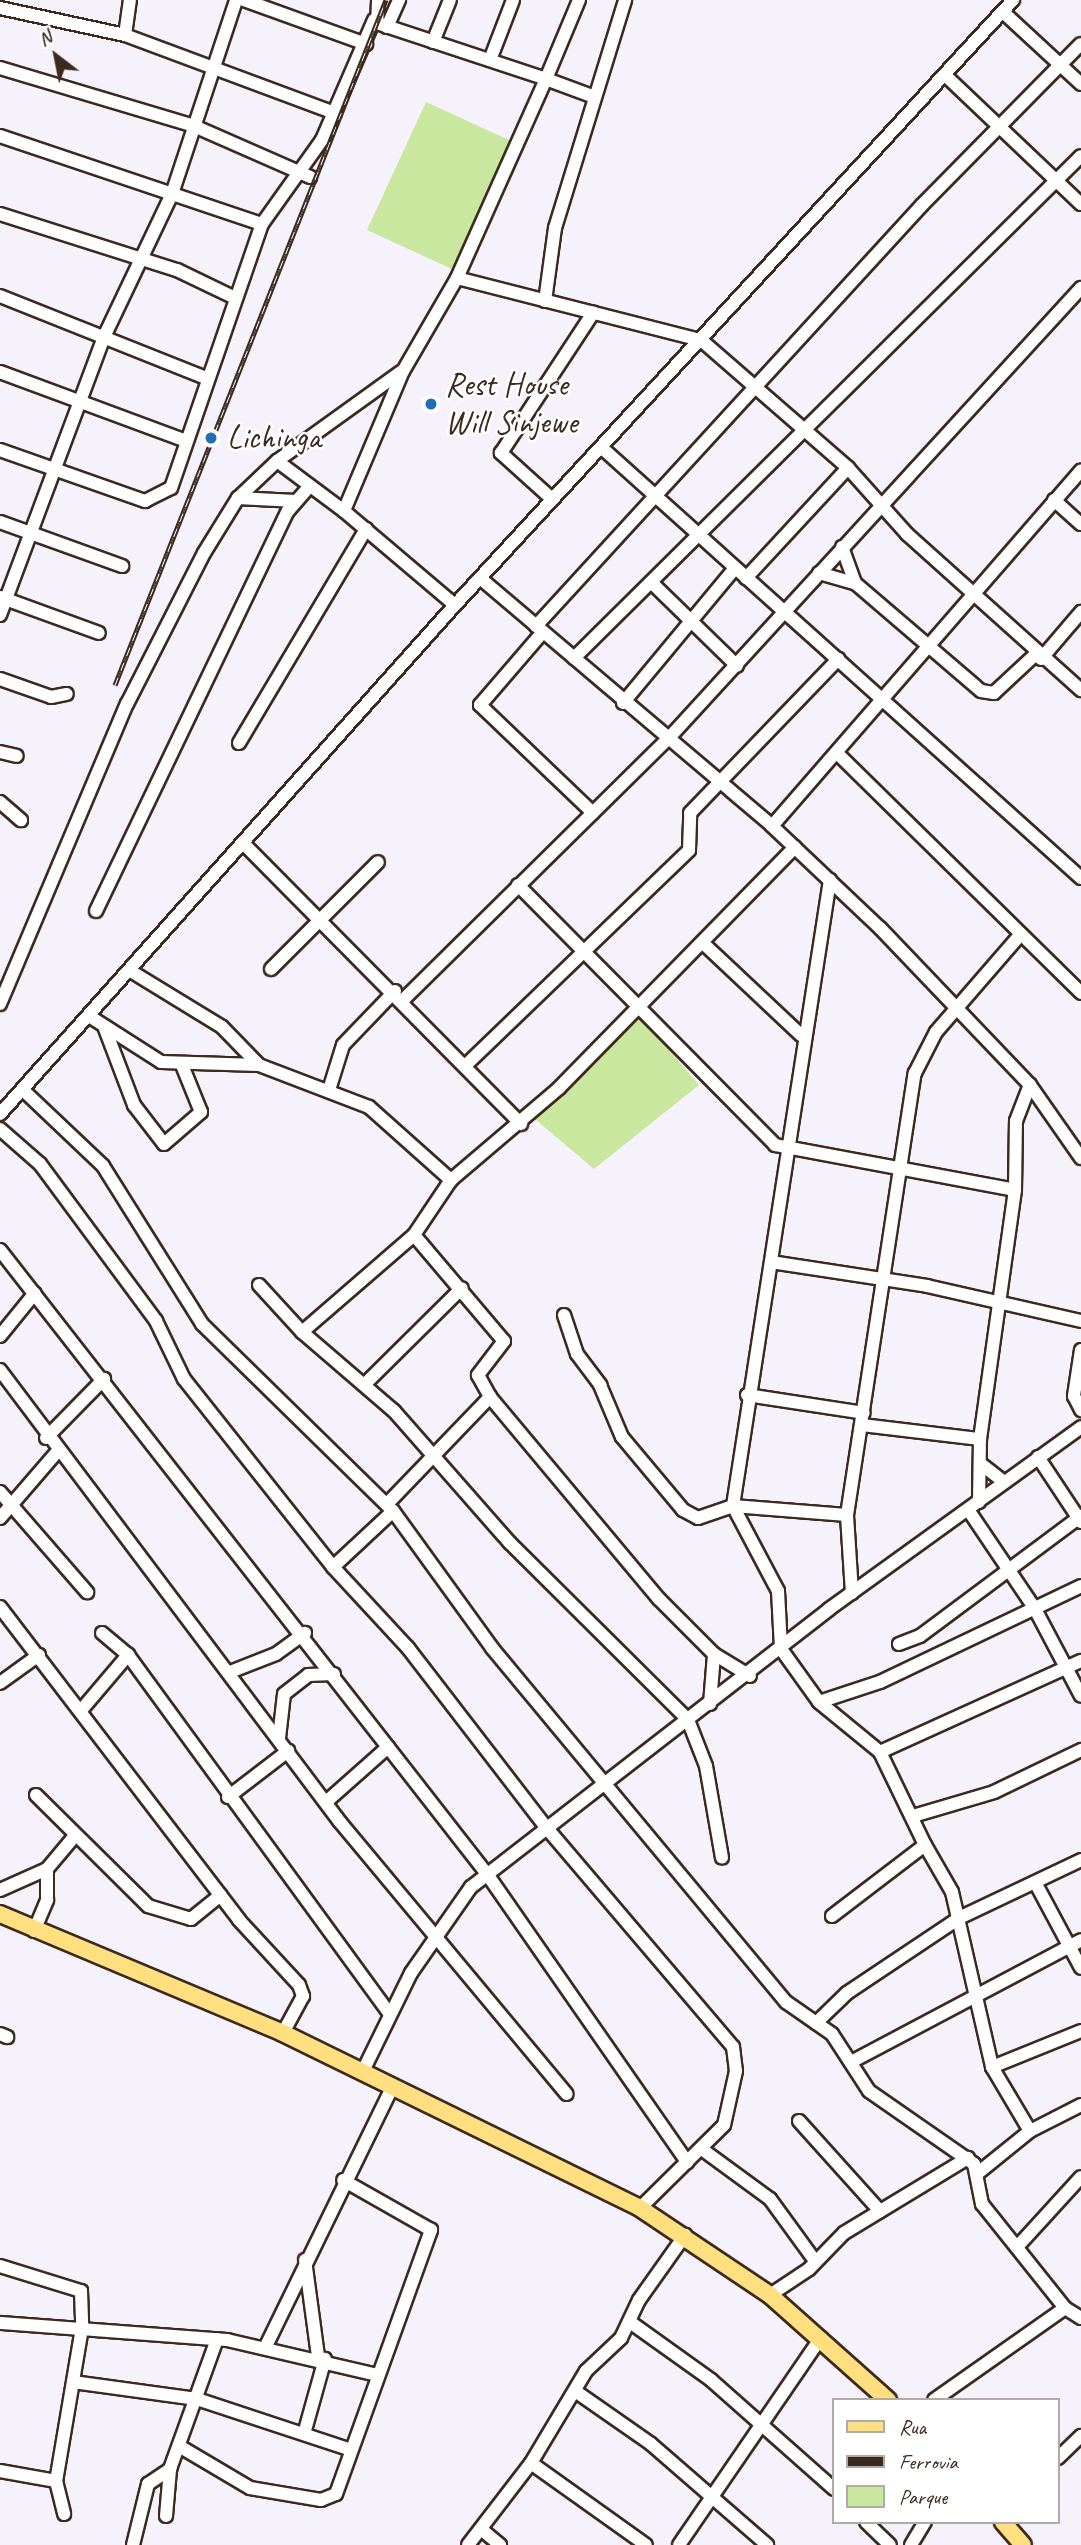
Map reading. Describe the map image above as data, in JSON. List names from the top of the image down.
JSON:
{
  "places": ["Rest House Will Sinjewe", "Lichinga"],
  "legend": ["Rua", "Ferrovia", "Parque"],
  "north": "top left"
}
